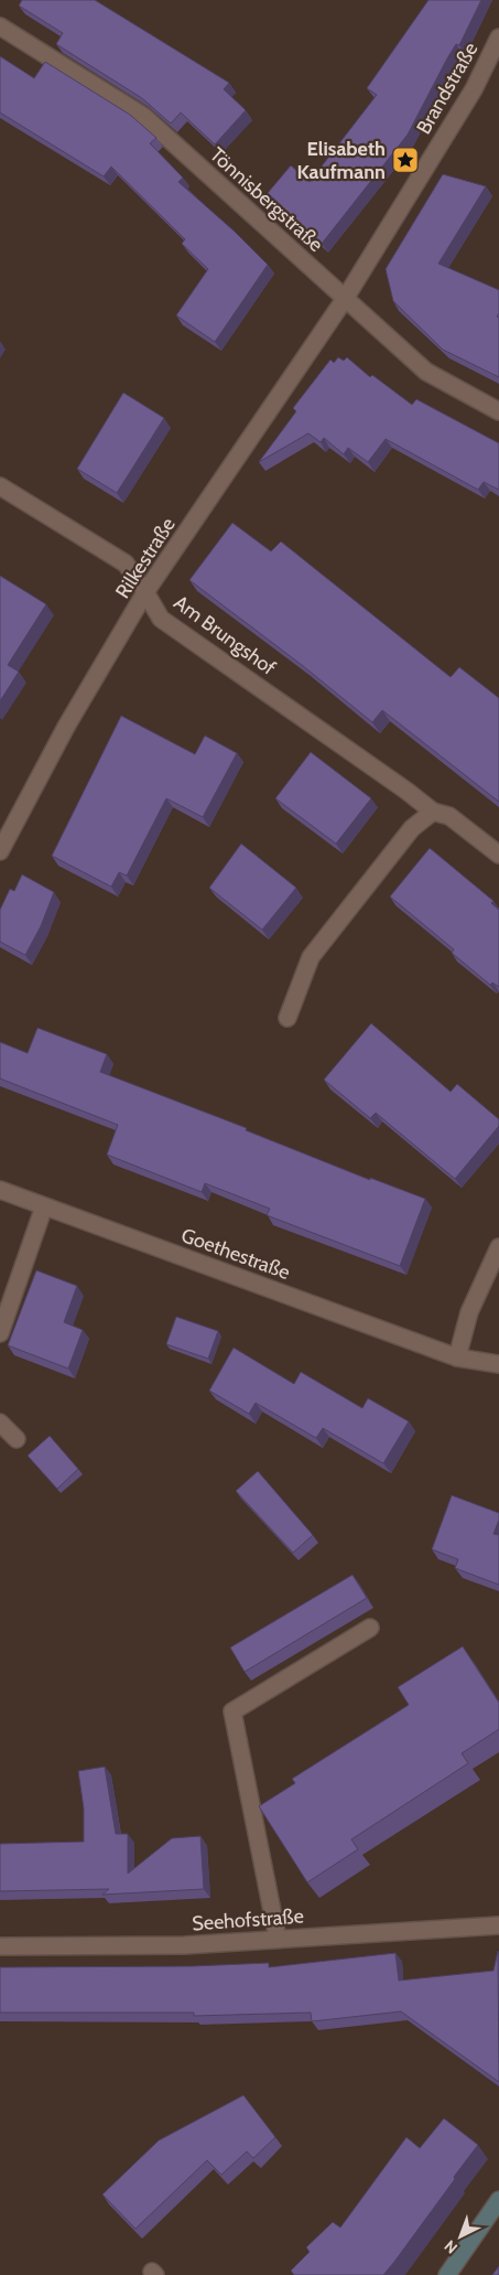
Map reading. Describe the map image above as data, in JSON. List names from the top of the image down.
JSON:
{
  "streets": {
    "street": [
      "Brandstraße",
      "Tönnisbergstraße",
      "Rilkestraße",
      "Am Brungshof",
      "Goethestraße",
      "Seehofstraße"
    ]
  },
  "crossings": [
    ["Brandstraße", "Tönnisbergstraße"],
    ["Brandstraße", "Rilkestraße"],
    ["Tönnisbergstraße", "Rilkestraße"],
    ["Rilkestraße", "Am Brungshof"]
  ],
  "places": {
    "place": ["Elisabeth Kaufmann"]
  },
  "north": "bottom left"
}
